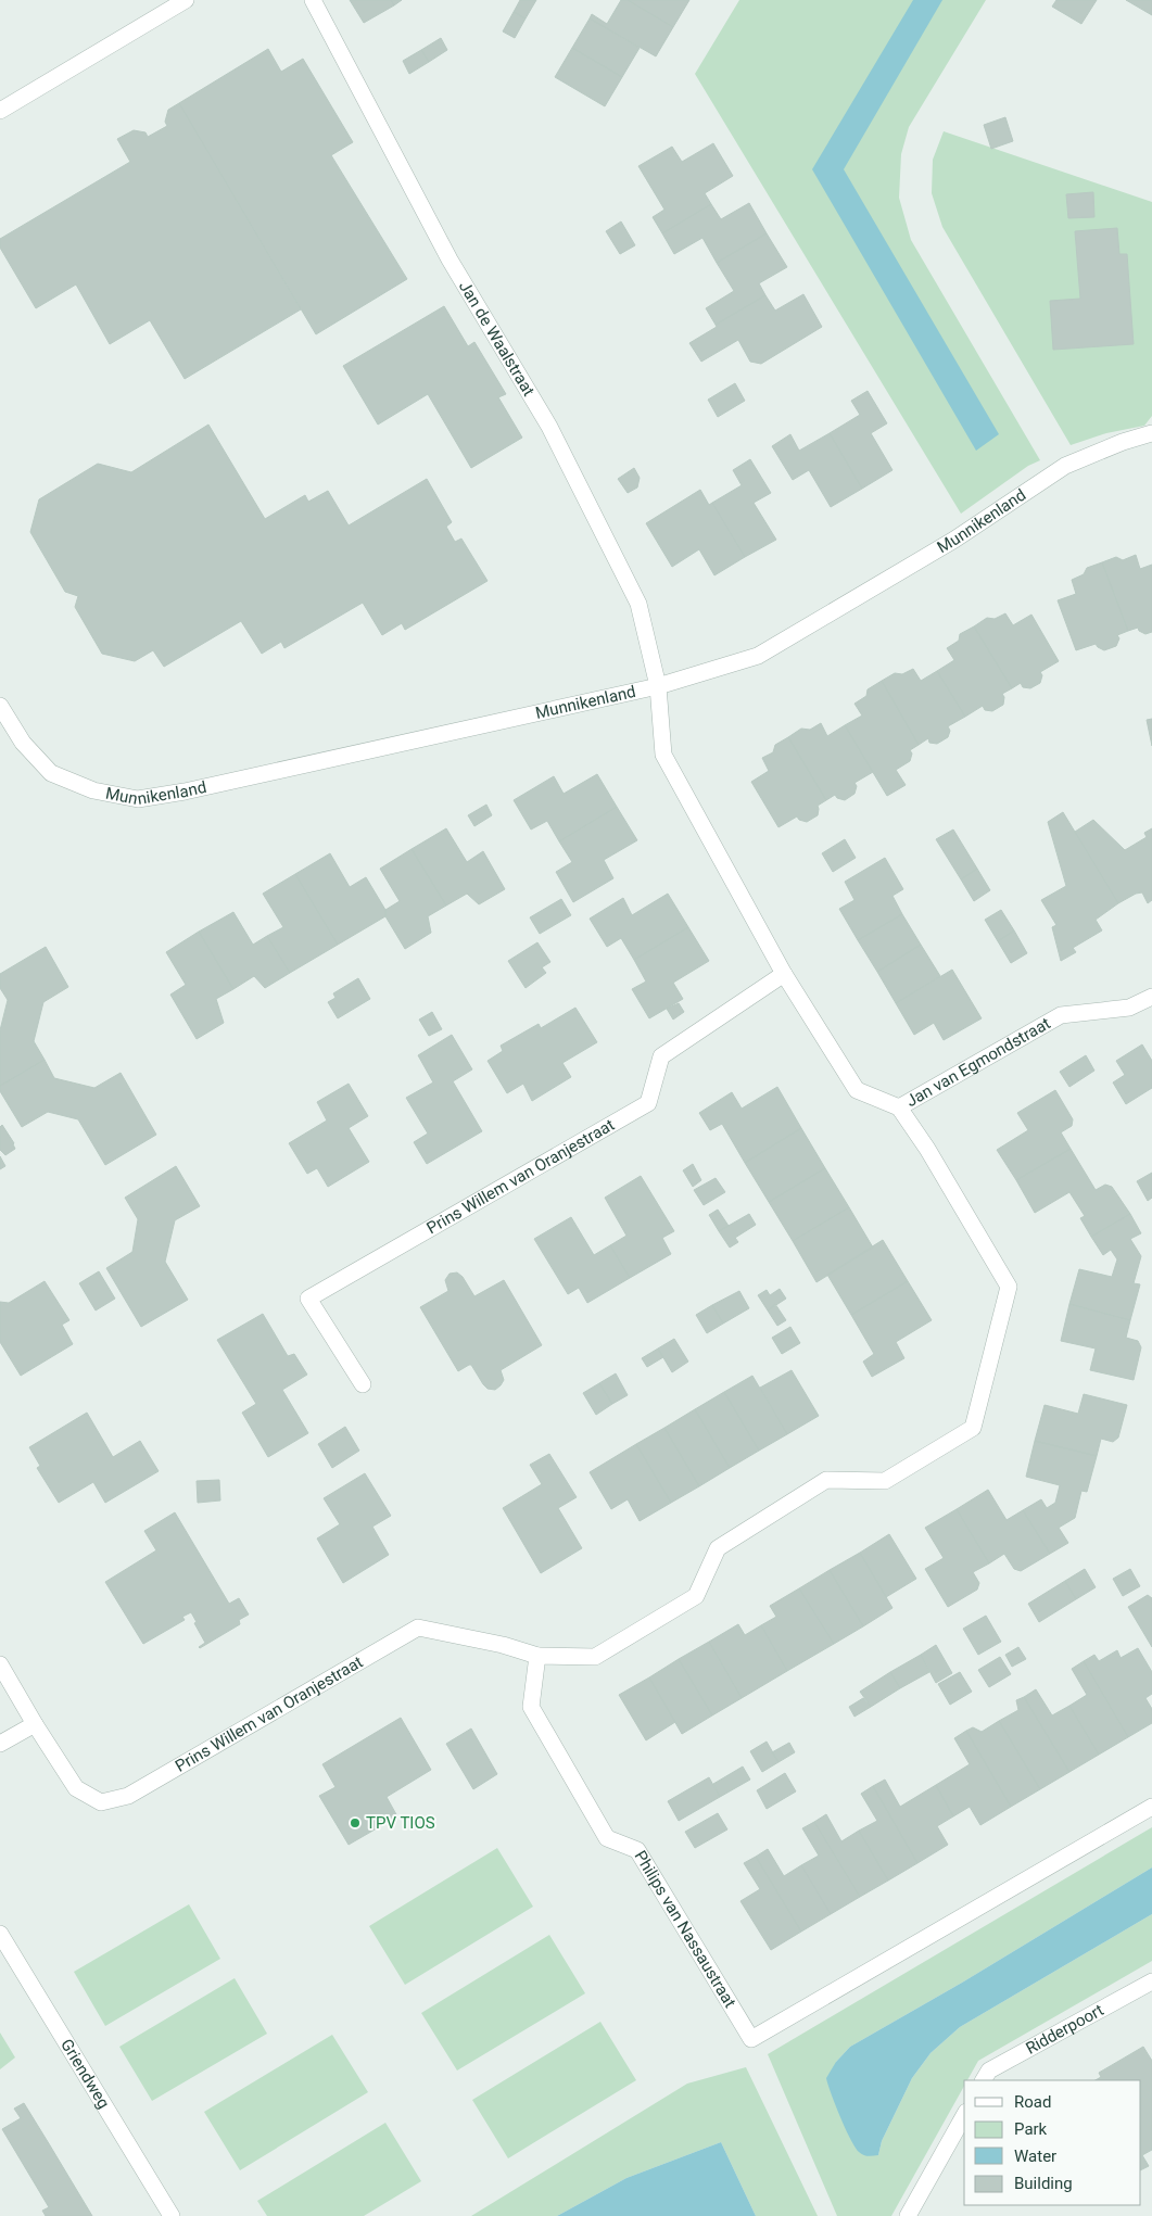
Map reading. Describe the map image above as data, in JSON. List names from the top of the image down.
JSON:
{
  "streets": {
    "street": [
      "Jan de Waalstraat",
      "Munnikenland",
      "Jan van Egmondstraat",
      "Prins Willem van Oranjestraat",
      "Philips van Nassaustraat",
      "Ridderpoort",
      "Griendweg"
    ]
  },
  "crossings": [
    ["Jan de Waalstraat", "Munnikenland"],
    ["Prins Willem van Oranjestraat", "Philips van Nassaustraat"]
  ],
  "places": ["TPV TIOS"],
  "legend": [
    "Road",
    "Park",
    "Water",
    "Building"
  ]
}
